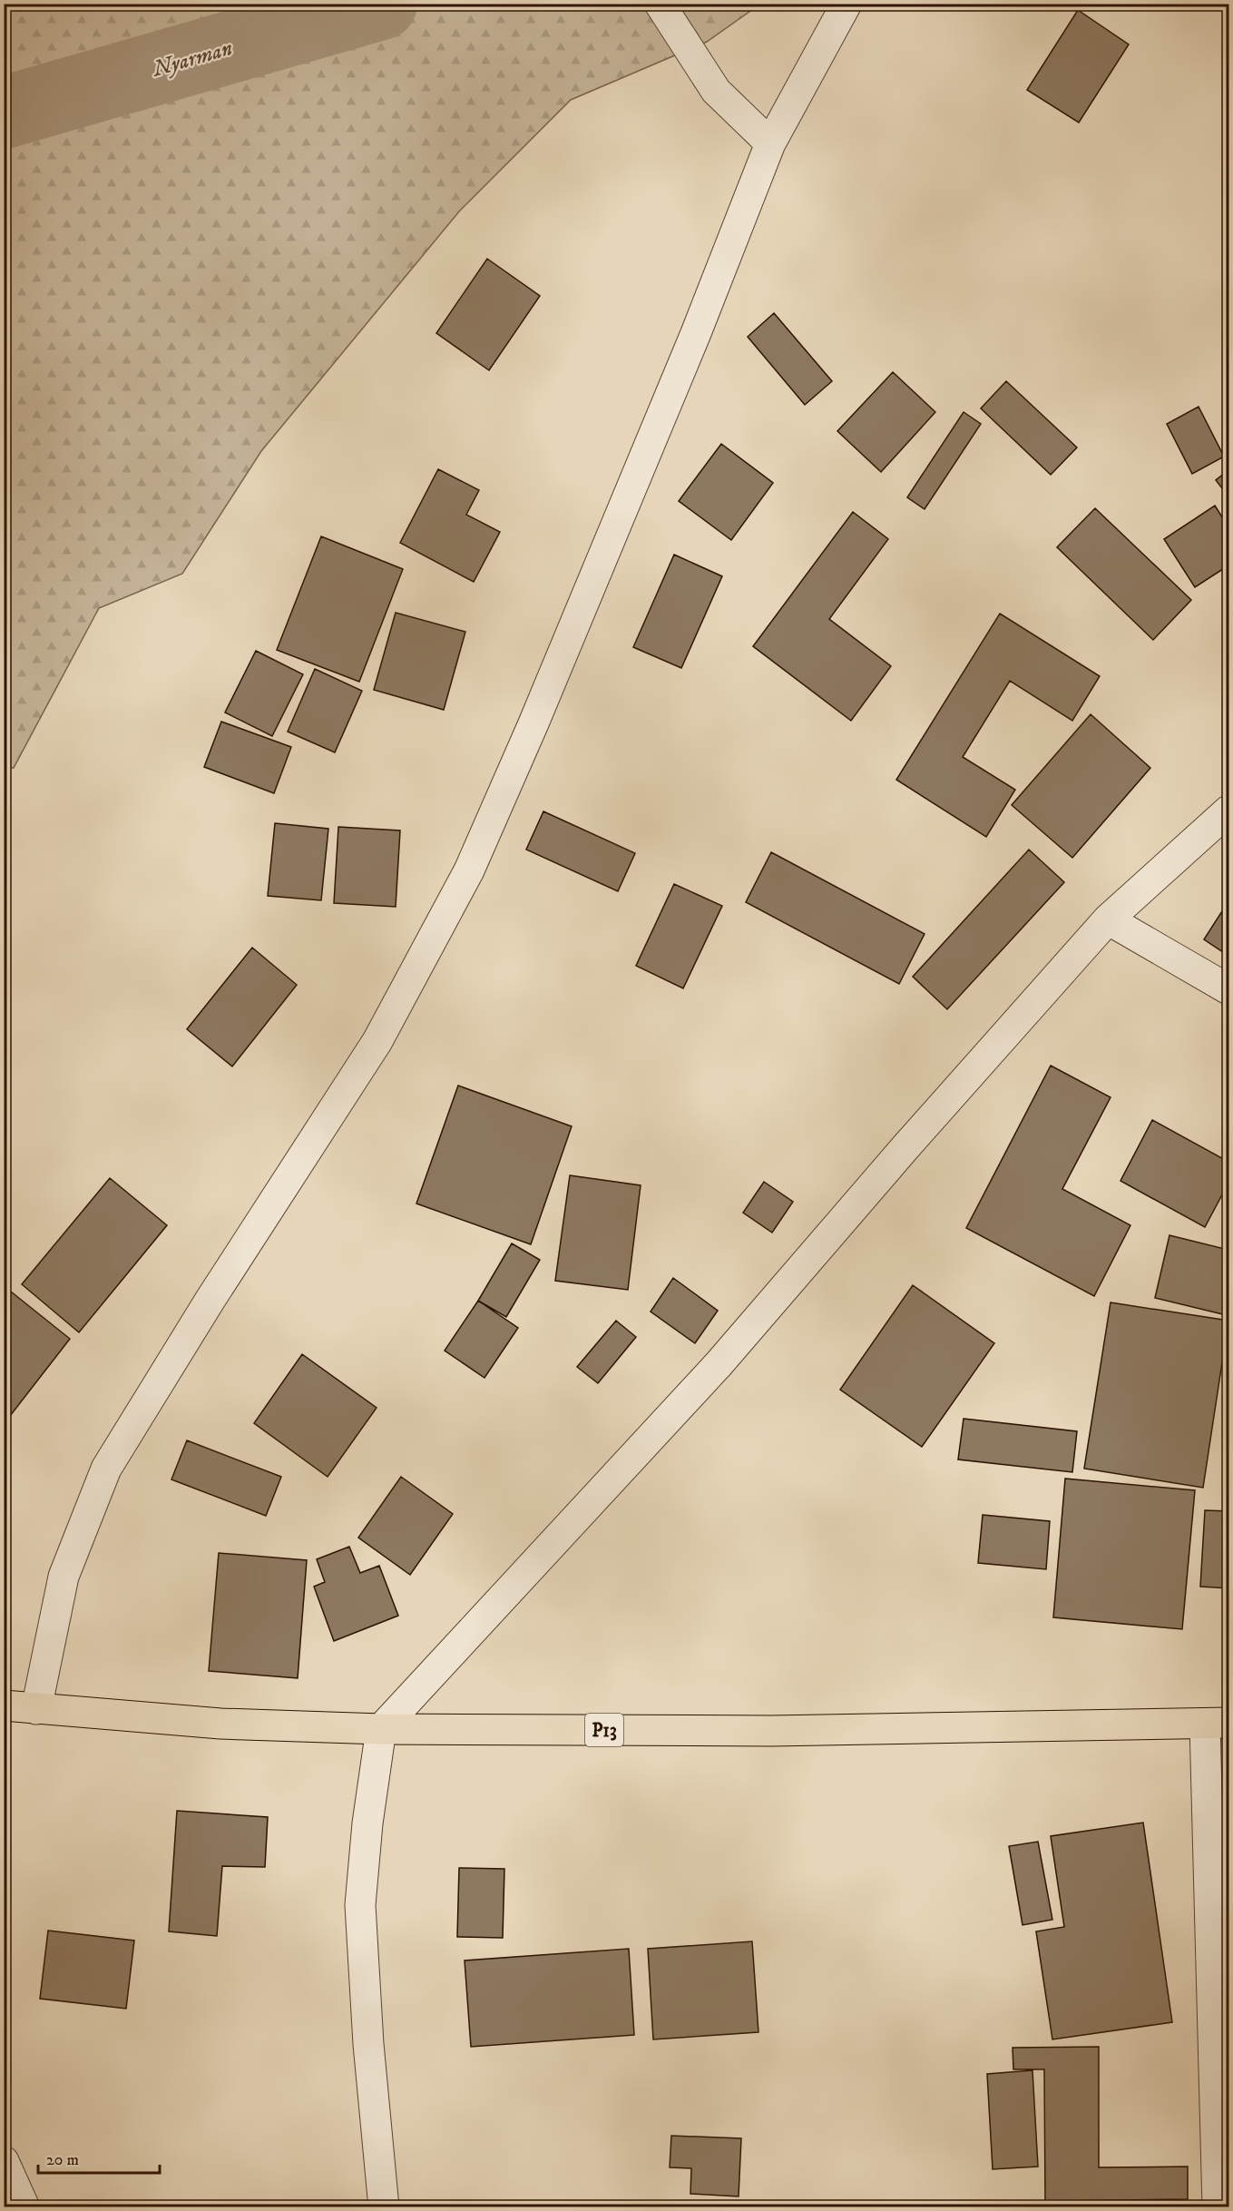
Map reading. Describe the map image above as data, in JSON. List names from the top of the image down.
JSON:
{
  "streets": {
    "main road": ["P13"]
  },
  "water": ["Nyarman"],
  "scale_bar": "20 m"
}
